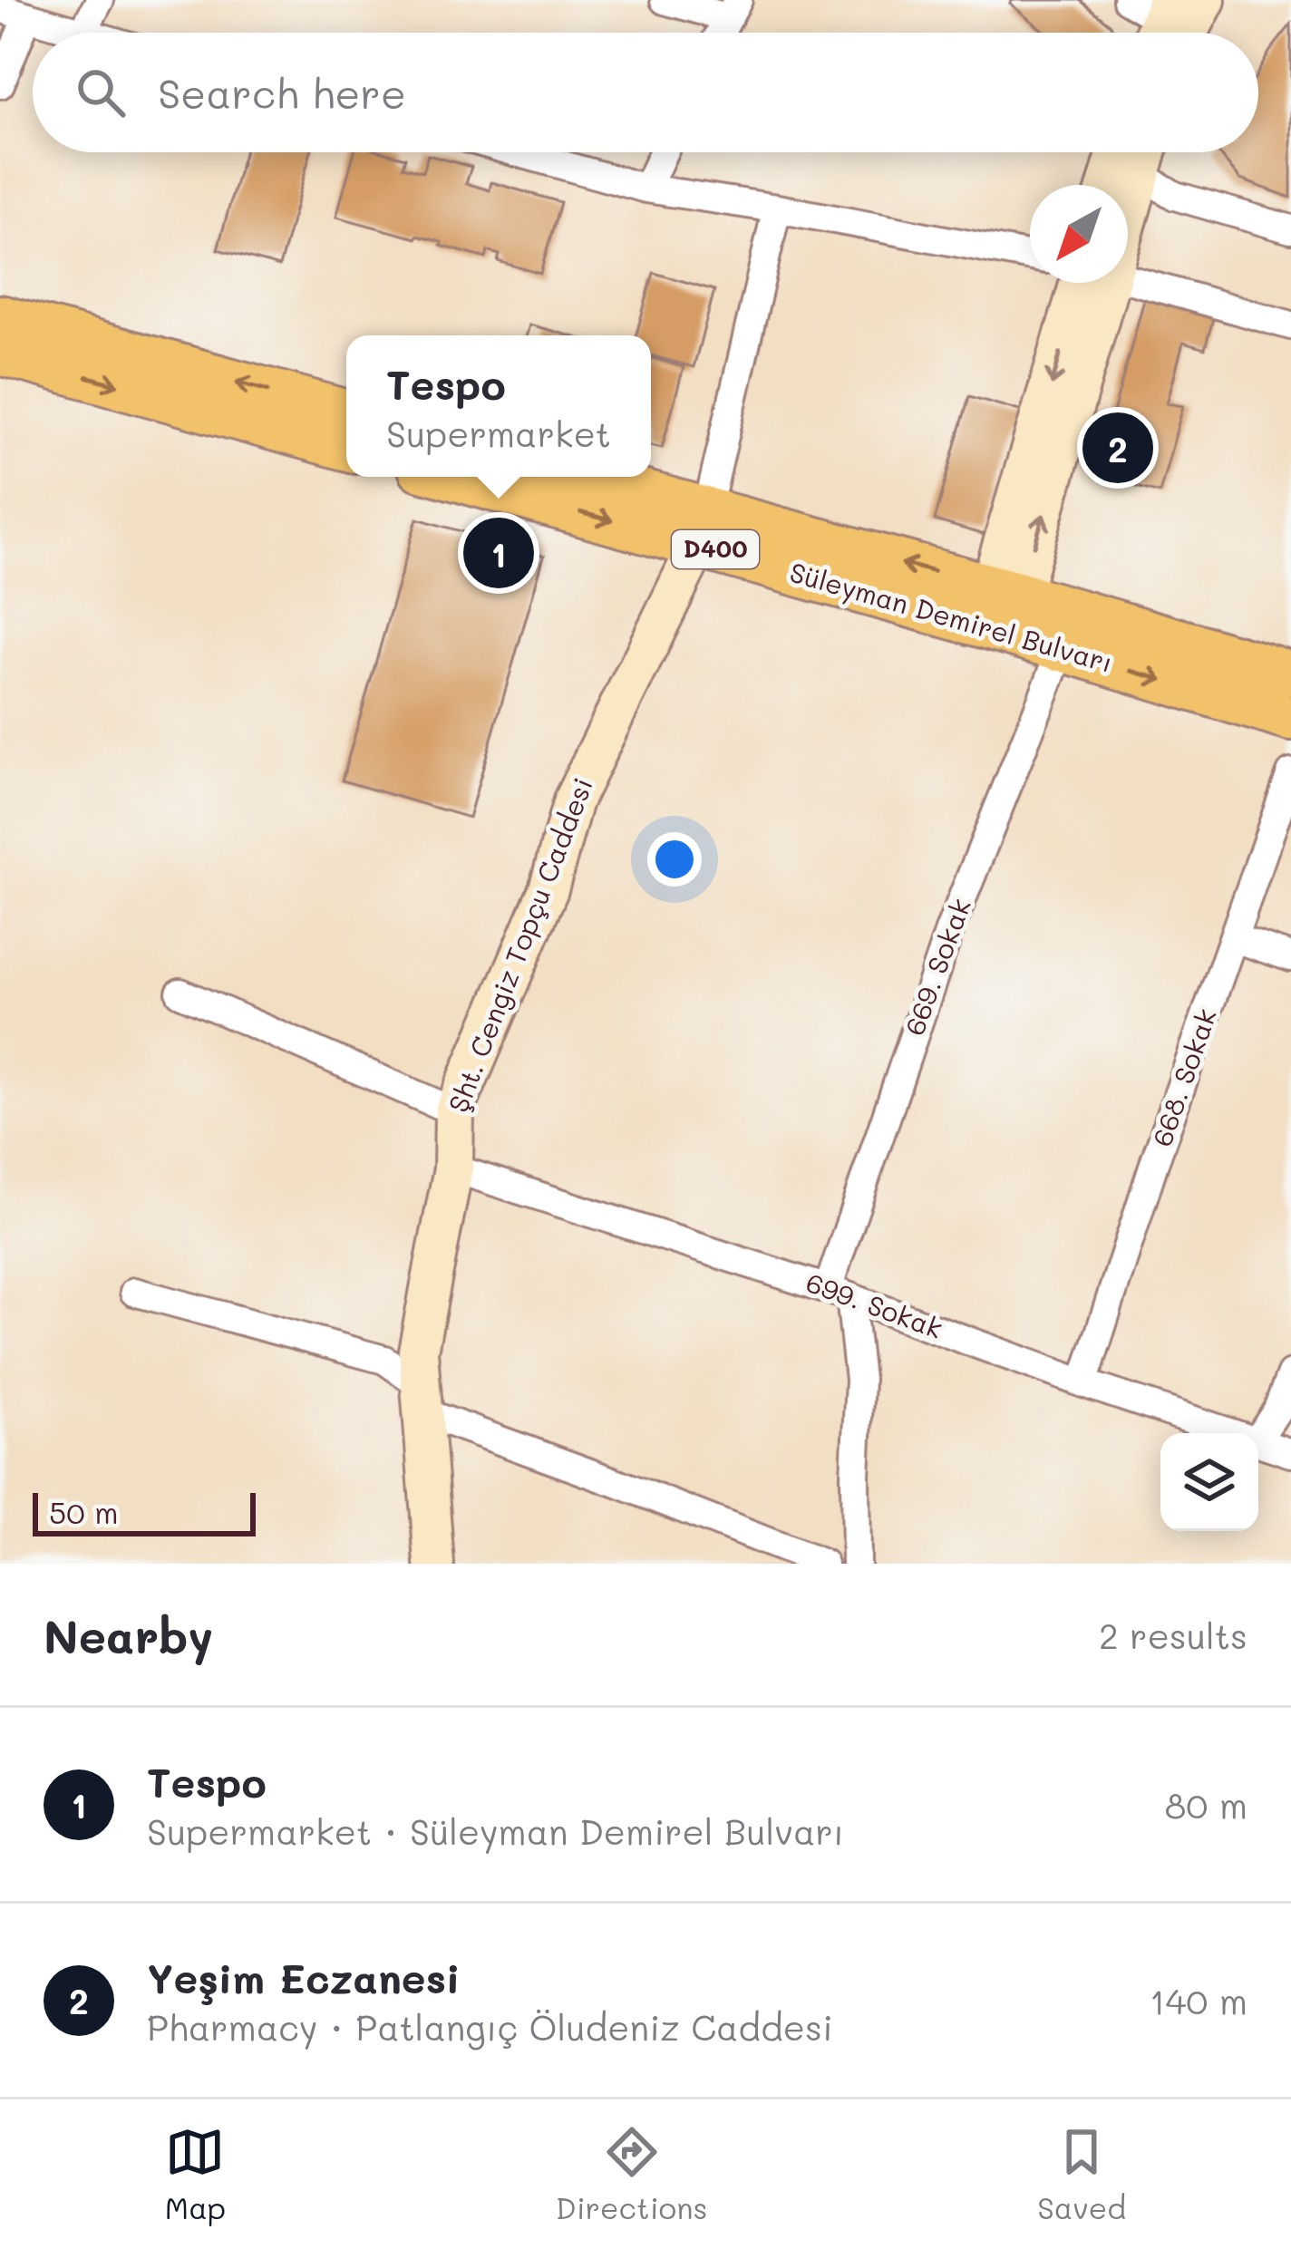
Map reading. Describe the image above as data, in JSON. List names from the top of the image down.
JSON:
{
  "streets": {
    "main road": ["D400", "Süleyman Demirel Bulvarı"],
    "street": [
      "Şht. Cengiz Topçu Caddesi",
      "669. Sokak",
      "668. Sokak",
      "699. Sokak"
    ]
  },
  "crossings": [
    ["Süleyman Demirel Bulvarı", "Şht. Cengiz Topçu Caddesi"],
    ["Süleyman Demirel Bulvarı", "669. Sokak"],
    ["Şht. Cengiz Topçu Caddesi", "699. Sokak"],
    ["669. Sokak", "699. Sokak"],
    ["668. Sokak", "699. Sokak"]
  ],
  "scale_bar": "50 m",
  "north": "bottom left",
  "page": {
    "search": "Search here",
    "popup": ["Tespo", "Supermarket"],
    "pins": ["2", "1"],
    "scale": "50 m",
    "heading": ["Nearby", "2 results"],
    "list": [
      {
        "mark": "1",
        "name": "Tespo",
        "note": "Supermarket · Süleyman Demirel Bulvarı",
        "value": "80 m"
      },
      {
        "mark": "2",
        "name": "Yeşim Eczanesi",
        "note": "Pharmacy · Patlangıç Öludeniz Caddesi",
        "value": "140 m"
      }
    ],
    "nav": ["Map", "Directions", "Saved"]
  }
}
